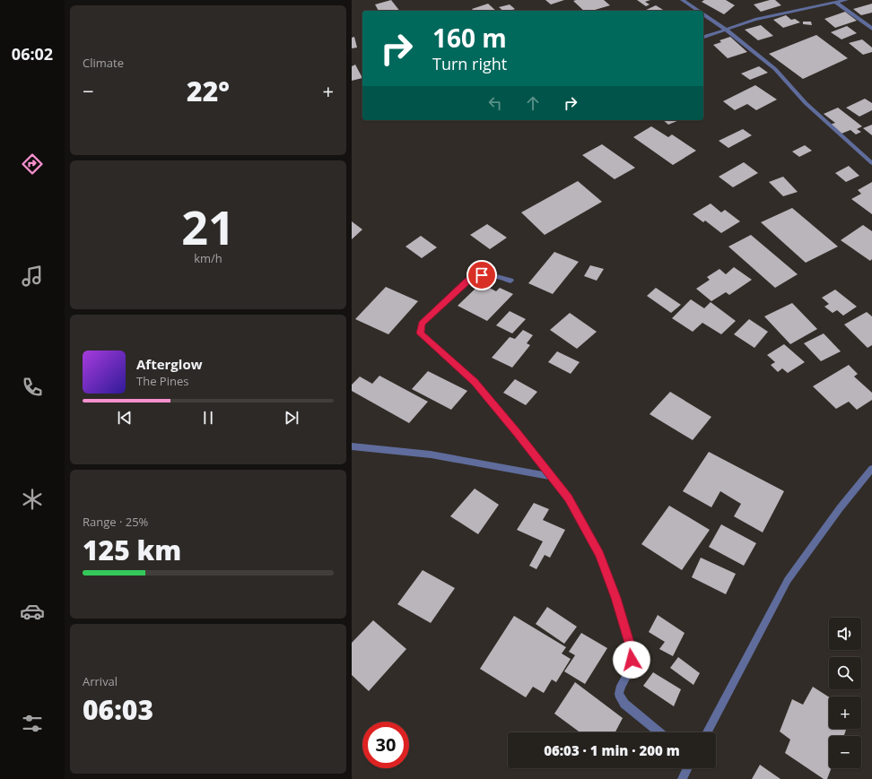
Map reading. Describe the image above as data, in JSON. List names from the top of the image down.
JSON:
{
  "page": {
    "tabs": "06:02",
    "tile": [
      "Climate",
      ["21", "km/h"],
      ["Range · 25%", "125 km"],
      ["Arrival", "06:03"]
    ],
    "turn": ["160 m", "Turn right"],
    "heat": ["−", "22°", "+"],
    "song": ["Afterglow", "The Pines"],
    "map_buttons": ["+", "−"],
    "limit": "30",
    "trip": "06:03 · 1 min · 200 m"
  }
}
